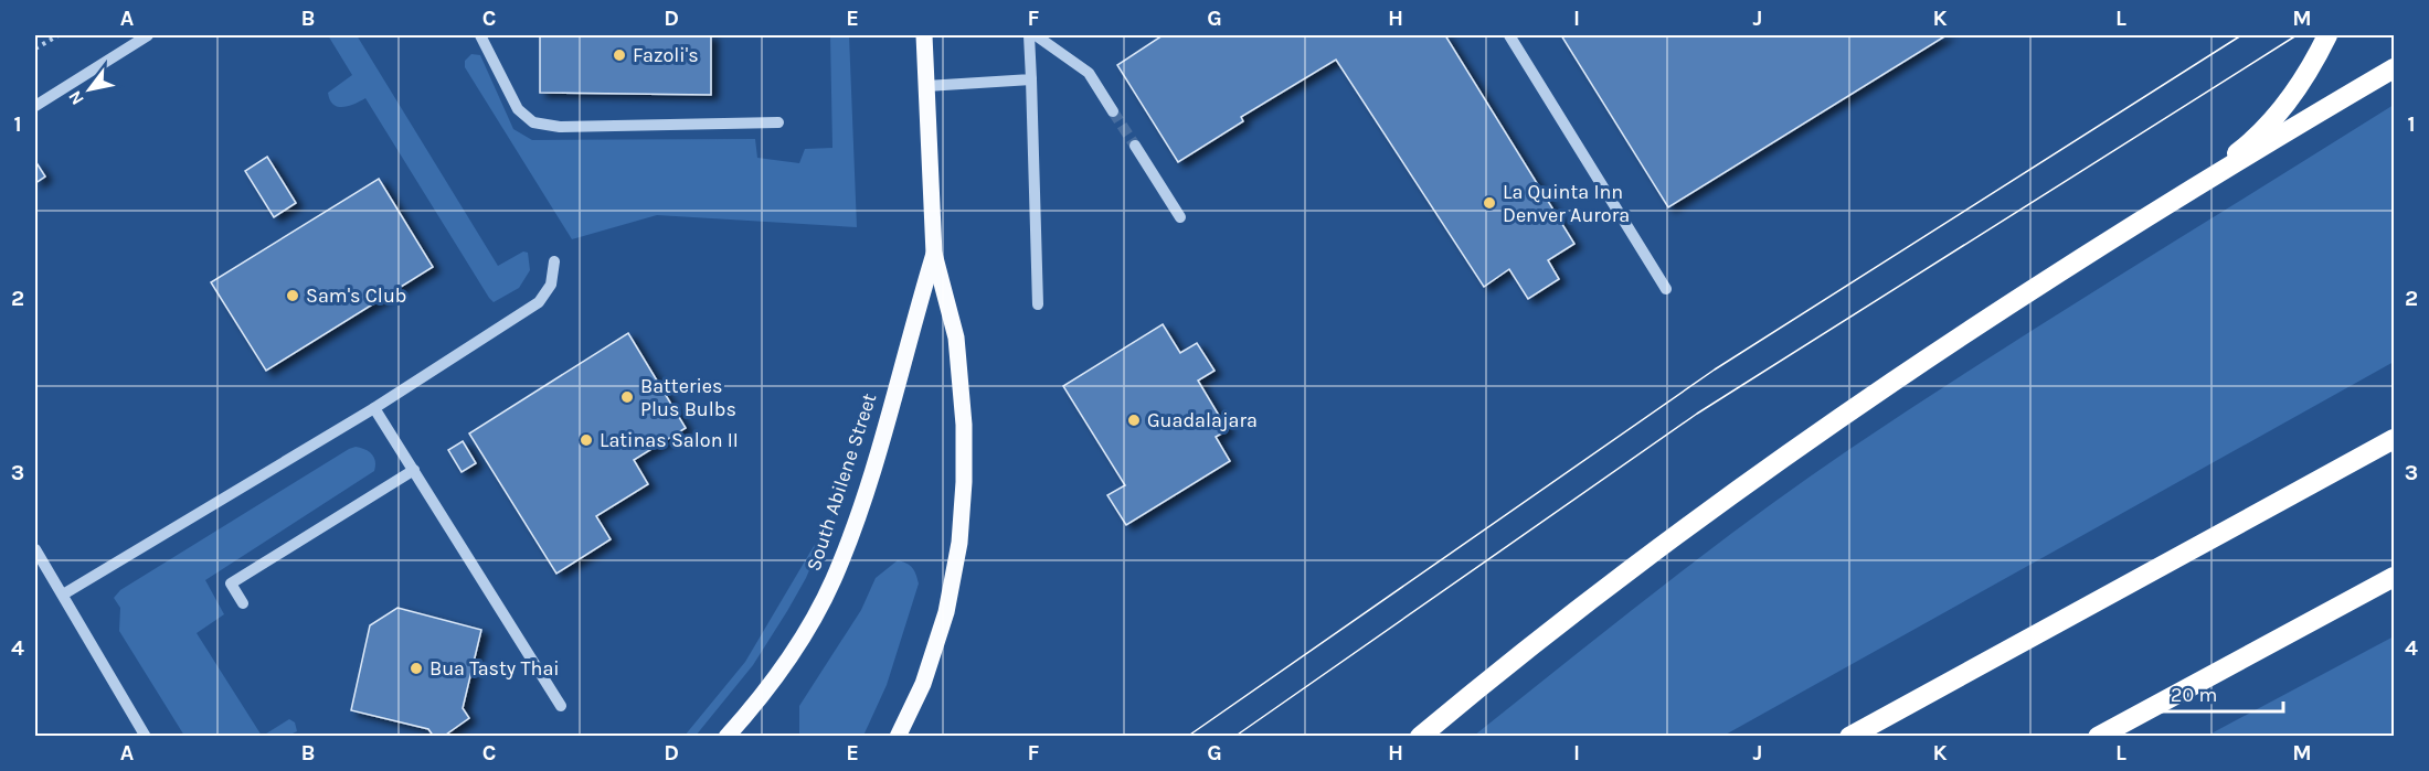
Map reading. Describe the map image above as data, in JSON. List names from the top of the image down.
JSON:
{
  "streets": {
    "main road": ["South Abilene Street"]
  },
  "places": [
    "Fazoli's",
    "La Quinta Inn Denver Aurora",
    "Sam's Club",
    "Batteries Plus Bulbs",
    "Guadalajara",
    "Latinas Salon II",
    "Bua Tasty Thai"
  ],
  "scale_bar": "20 m",
  "north": "bottom left",
  "grid": {
    "columns": [
      "A",
      "B",
      "C",
      "D",
      "E",
      "F",
      "G",
      "H",
      "I",
      "J",
      "K",
      "L",
      "M"
    ],
    "rows": [
      "1",
      "2",
      "3",
      "4"
    ]
  }
}
